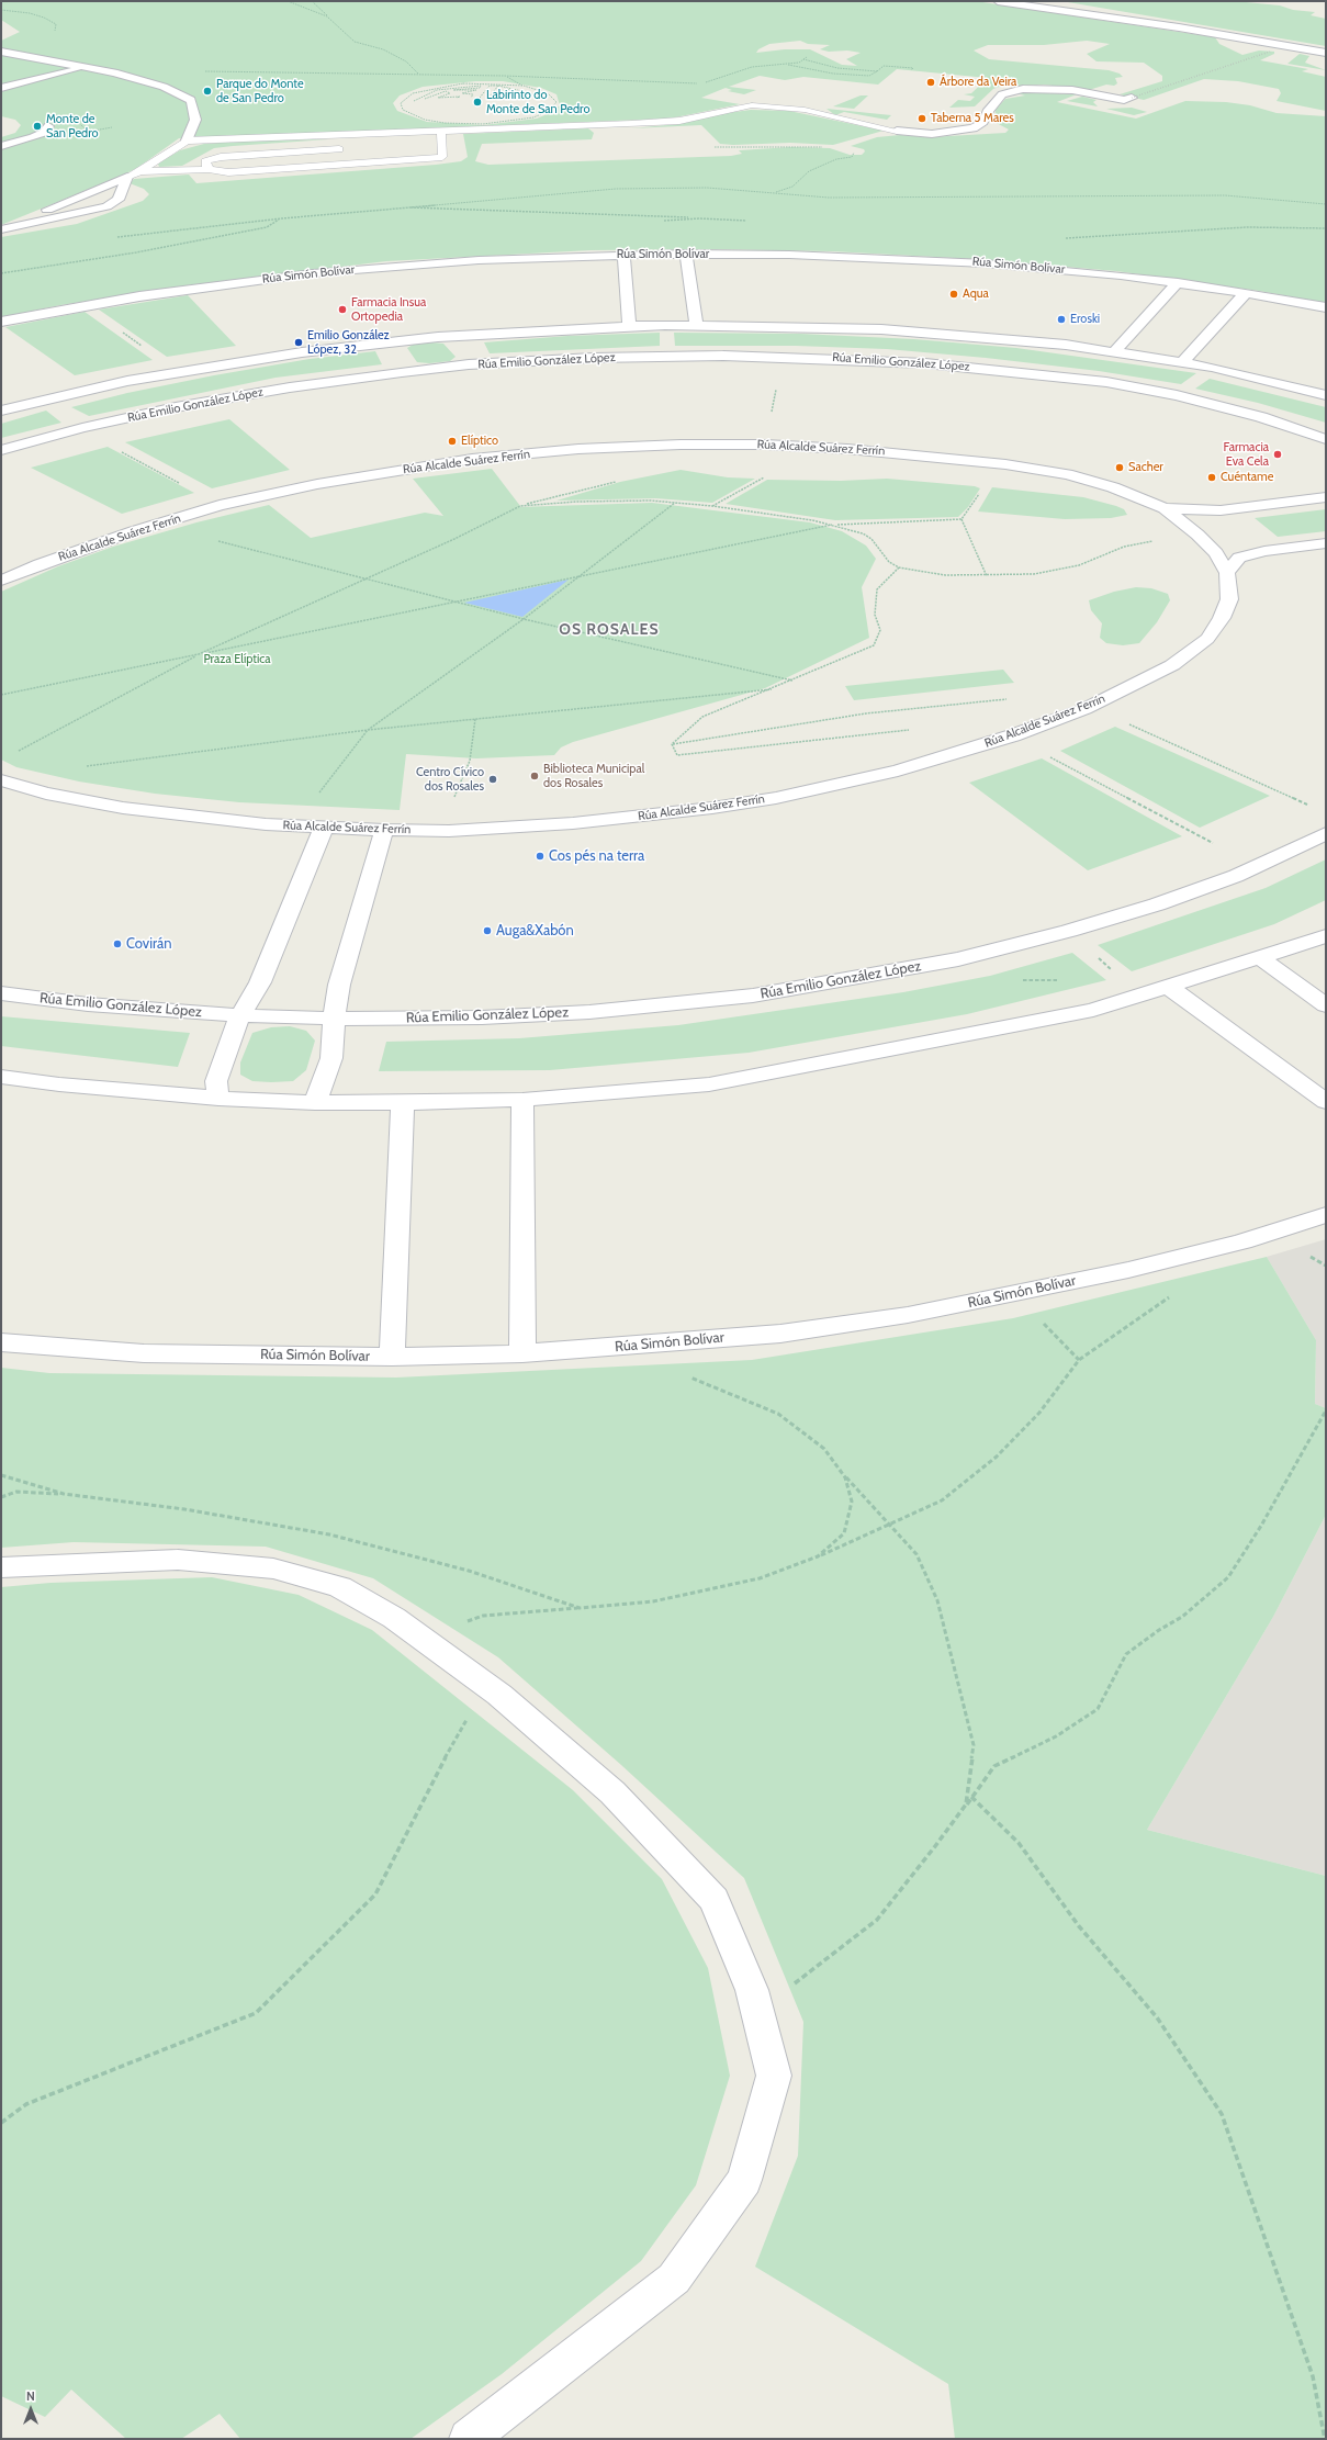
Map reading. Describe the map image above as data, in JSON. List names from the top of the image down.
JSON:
{
  "streets": {
    "street": ["Rúa Simón Bolívar", "Rúa Emilio González López", "Rúa Alcalde Suárez Ferrín"]
  },
  "districts": ["OS ROSALES"],
  "parks": ["Praza Elíptica"],
  "places": [
    "Árbore da Veira",
    "Parque do Monte de San Pedro",
    "Labirinto do Monte de San Pedro",
    "Taberna 5 Mares",
    "Monte de San Pedro",
    "Aqua",
    "Farmacia Insua Ortopedia",
    "Eroski",
    "Emilio González López, 32",
    "Elíptico",
    "Farmacia Eva Cela",
    "Sacher",
    "Cuéntame",
    "Biblioteca Municipal dos Rosales",
    "Centro Cívico dos Rosales",
    "Cos pés na terra",
    "Auga&Xabón",
    "Covirán"
  ],
  "north": "top"
}
